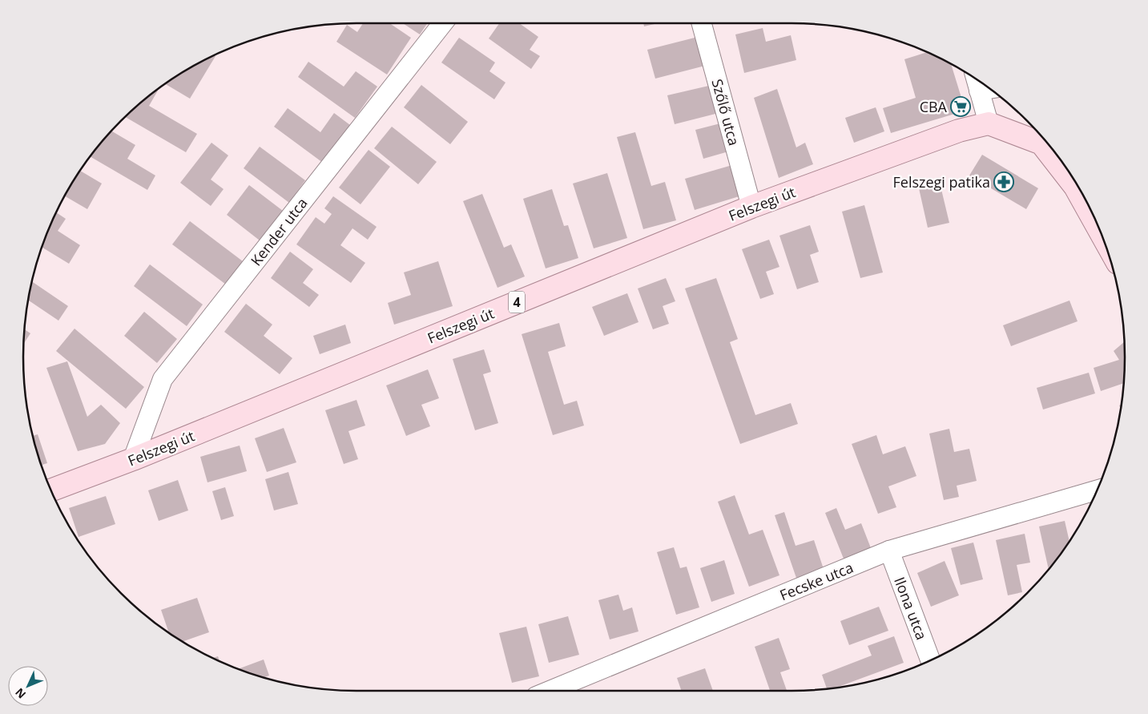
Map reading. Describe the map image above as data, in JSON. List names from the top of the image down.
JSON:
{
  "streets": {
    "main road": ["Felszegi út", "4"],
    "street": [
      "Szőlő utca",
      "Kender utca",
      "Fecske utca",
      "Ilona utca"
    ]
  },
  "crossings": [
    ["Szőlő utca", "Felszegi út"],
    ["Felszegi út", "Kender utca"],
    ["Fecske utca", "Ilona utca"]
  ],
  "places": {
    "supermarket": ["CBA"],
    "pharmacy": ["Felszegi patika"]
  },
  "north": "bottom left"
}
